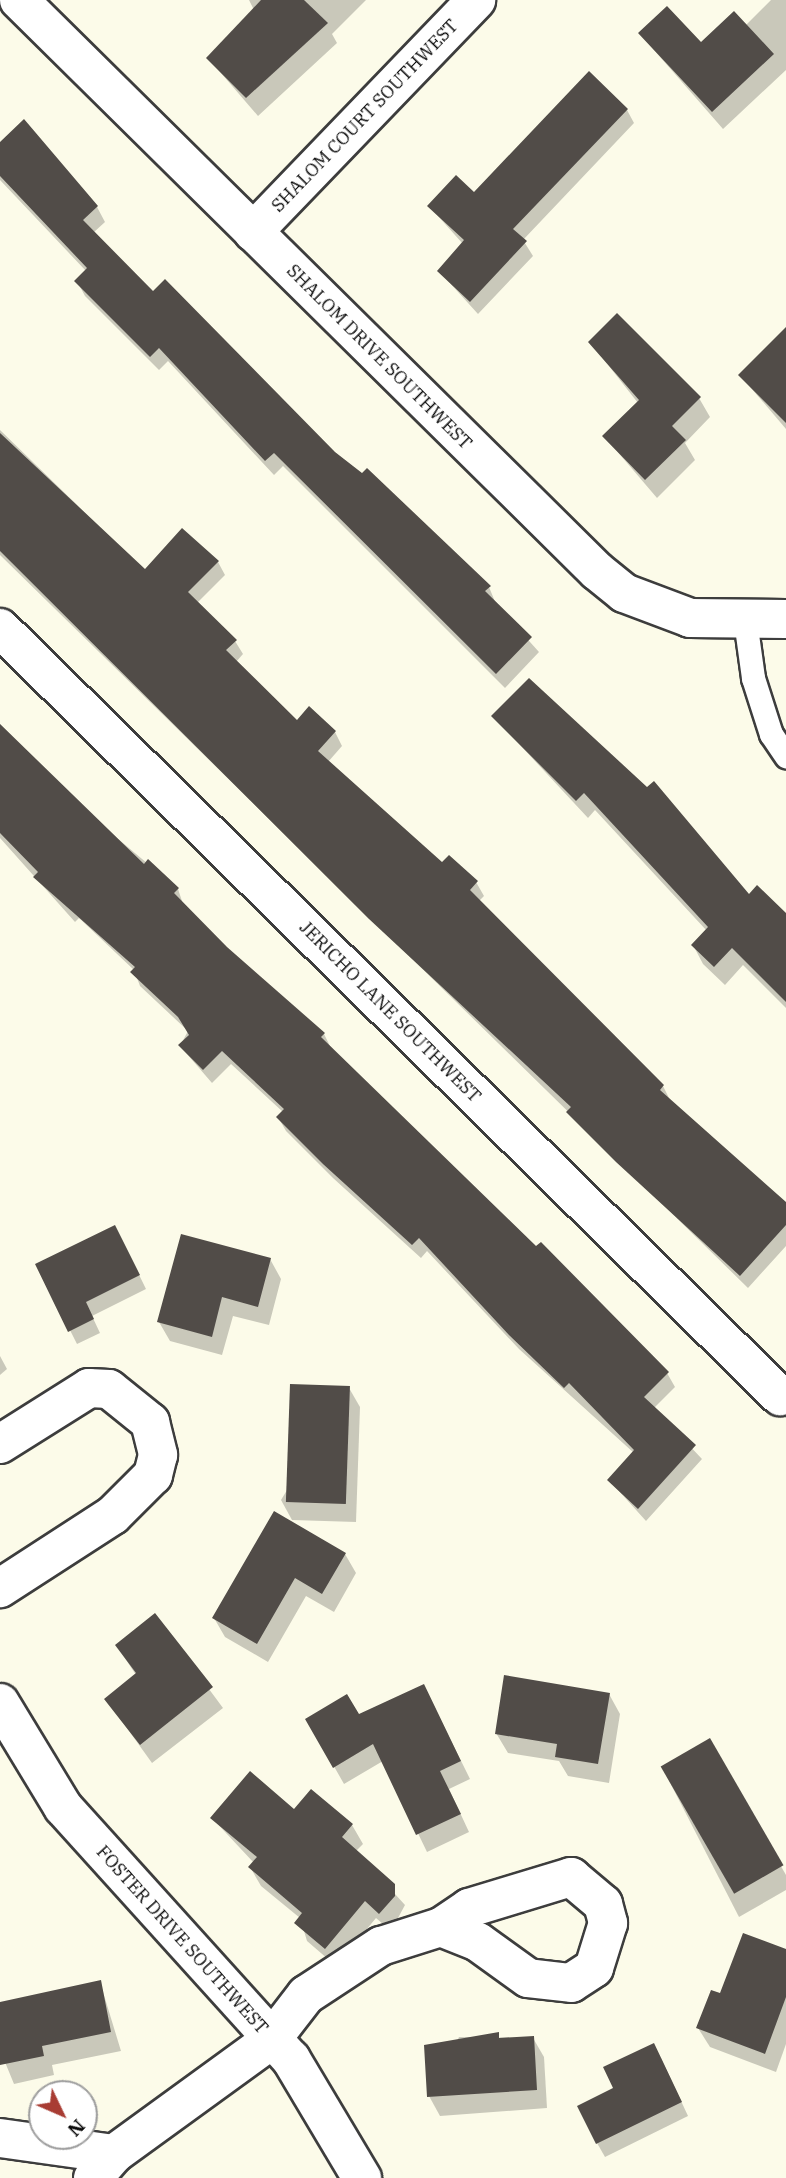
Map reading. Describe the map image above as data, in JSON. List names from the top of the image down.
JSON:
{
  "streets": {
    "street": [
      "SHALOM COURT SOUTHWEST",
      "SHALOM DRIVE SOUTHWEST",
      "JERICHO LANE SOUTHWEST",
      "FOSTER DRIVE SOUTHWEST"
    ]
  },
  "crossings": [
    ["SHALOM COURT SOUTHWEST", "SHALOM DRIVE SOUTHWEST"]
  ],
  "north": "bottom right"
}
